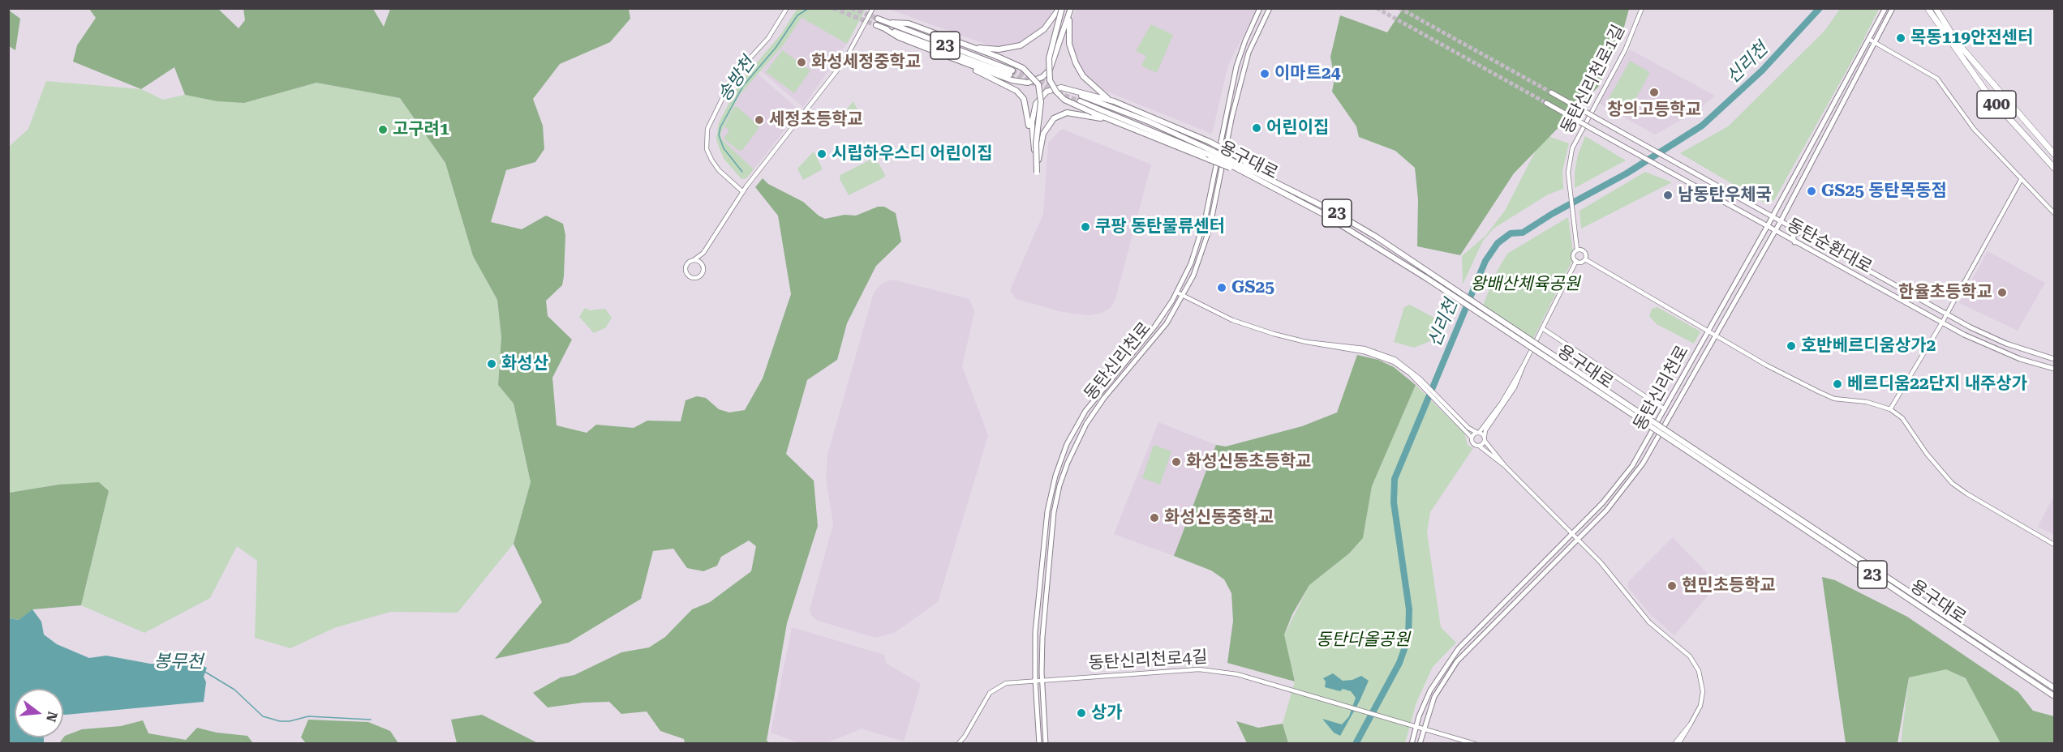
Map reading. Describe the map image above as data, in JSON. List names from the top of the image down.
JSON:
{
  "streets": {
    "highway": ["23", "400", "용구대로"],
    "main road": ["동탄순환대로", "동탄신리천로"],
    "street": ["동탄신리천로1길", "동탄신리천로4길"]
  },
  "crossings": [
    ["동탄순환대로", "동탄신리천로"],
    ["동탄신리천로", "동탄신리천로4길"]
  ],
  "water": ["신리천", "송방천", "봉무천"],
  "parks": ["왕배산체육공원", "동탄다올공원"],
  "places": [
    "목동119안전센터",
    "화성세정중학교",
    "이마트24",
    "창의고등학교",
    "세정초등학교",
    "어린이집",
    "고구려1",
    "시립하우스디 어린이집",
    "GS25 동탄목동점",
    "남동탄우체국",
    "쿠팡 동탄물류센터",
    "GS25",
    "한율초등학교",
    "호반베르디움상가2",
    "화성산",
    "베르디움22단지 내주상가",
    "화성신동초등학교",
    "화성신동중학교",
    "현민초등학교",
    "상가"
  ],
  "north": "right"
}
